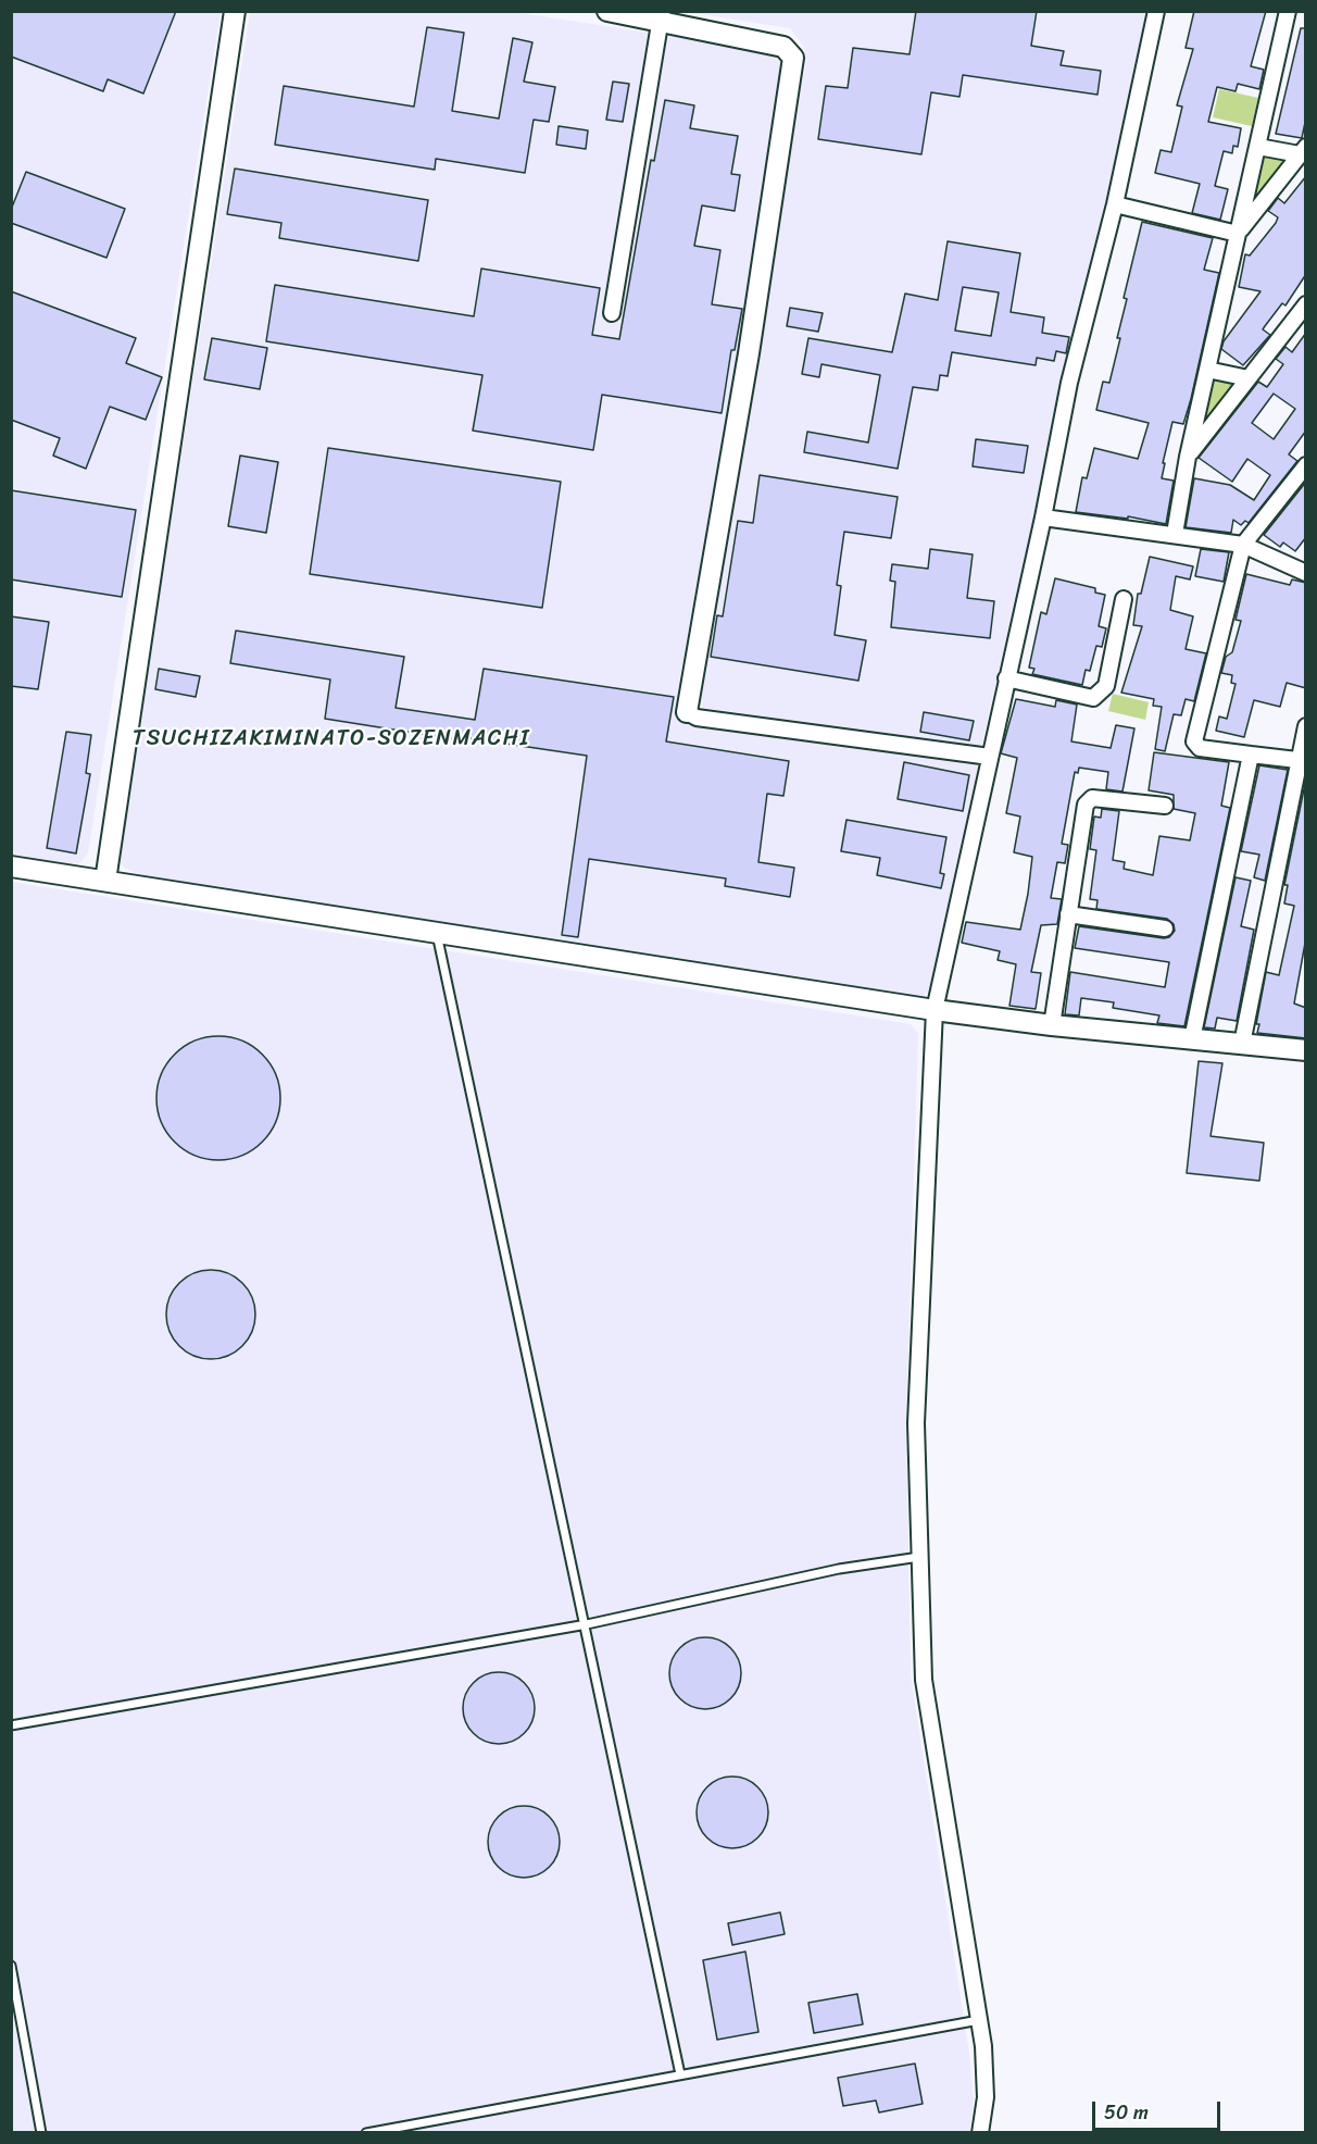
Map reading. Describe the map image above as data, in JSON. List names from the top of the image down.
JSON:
{
  "districts": ["TSUCHIZAKIMINATO-SOZENMACHI"],
  "scale_bar": "50 m"
}
